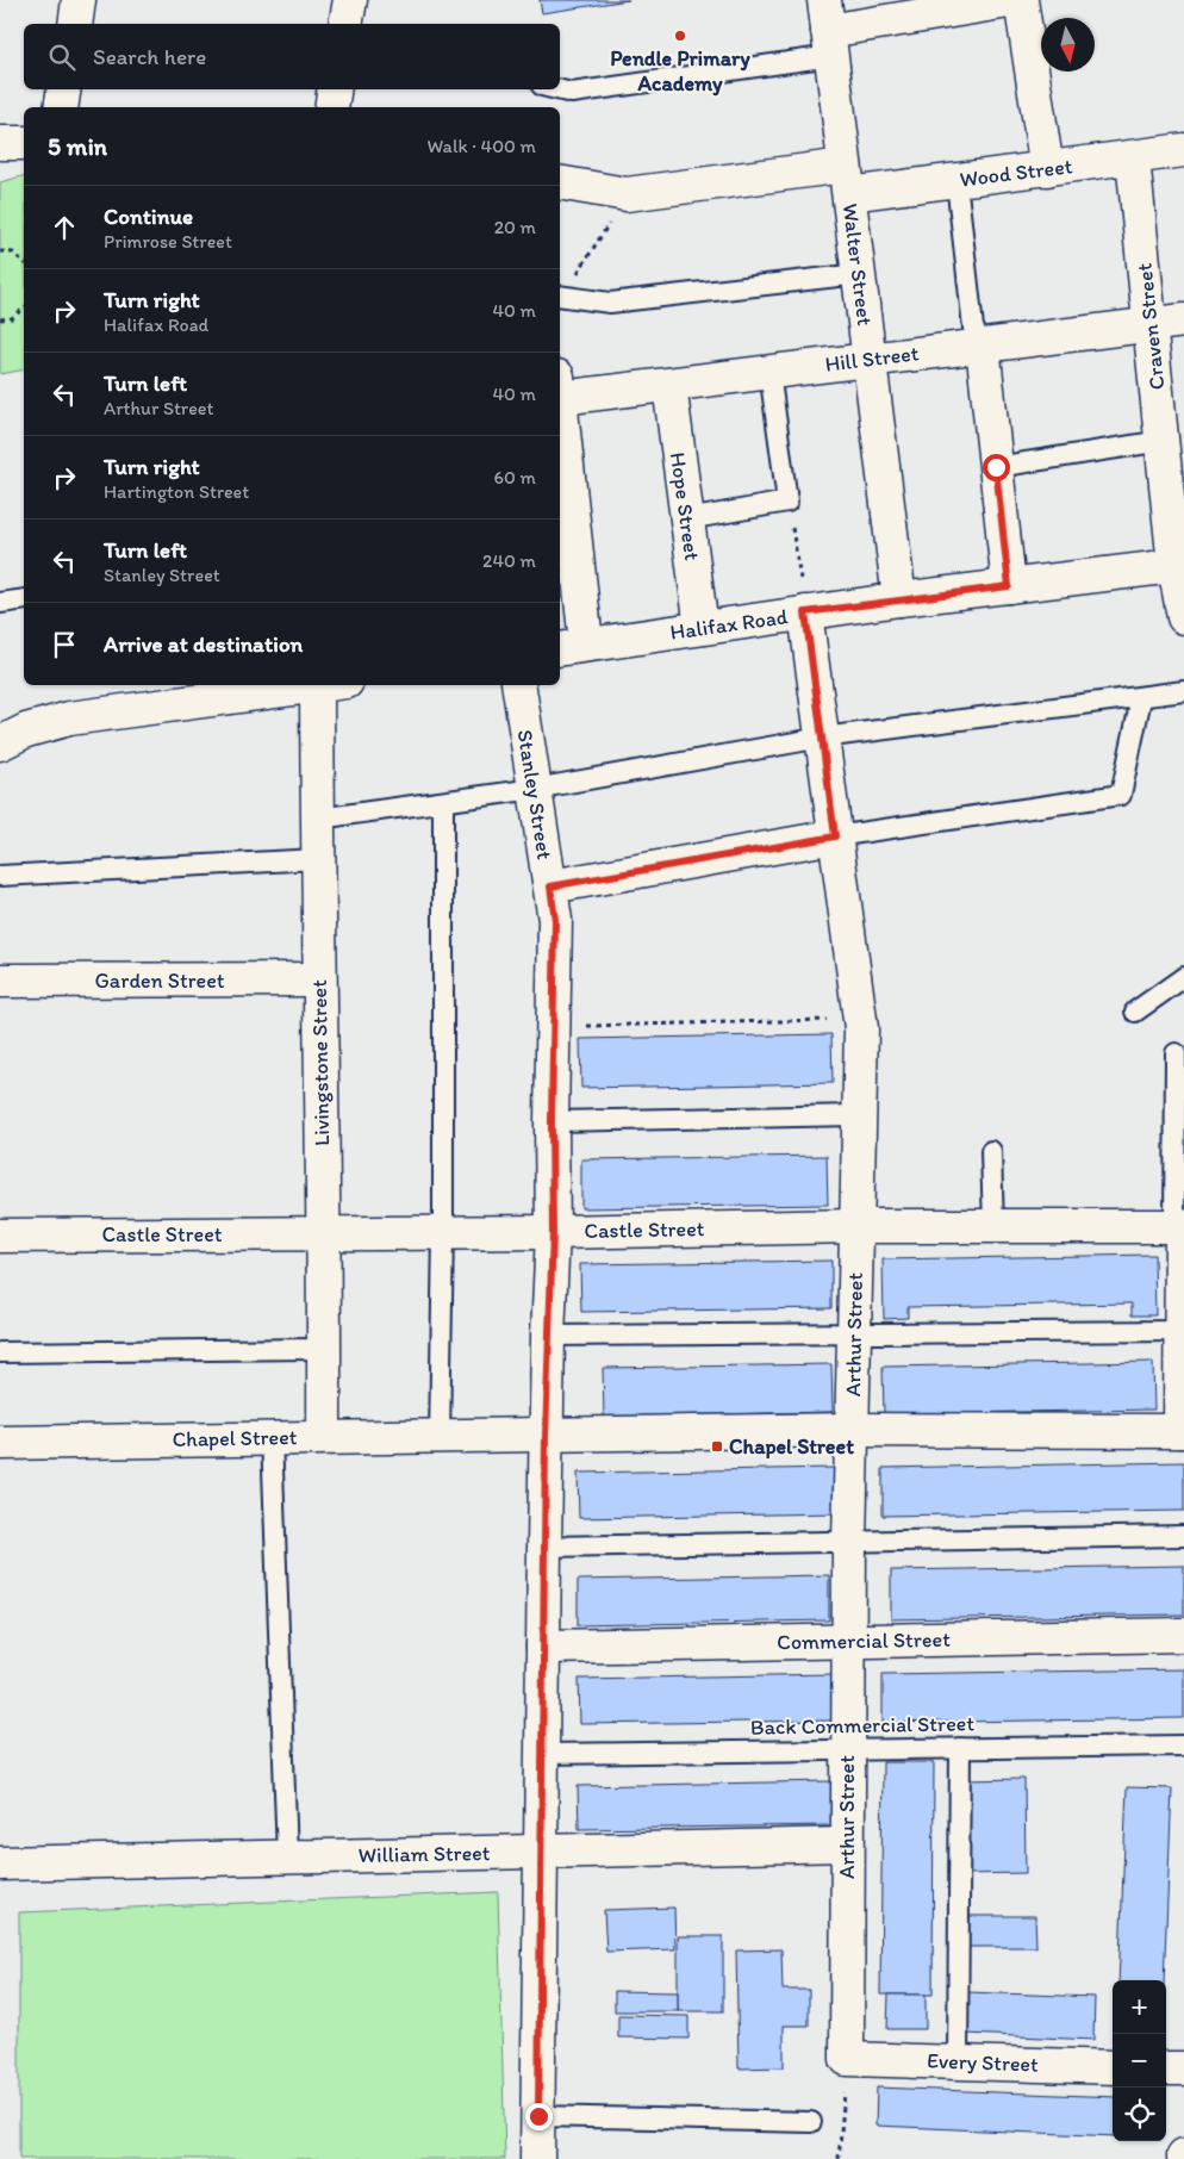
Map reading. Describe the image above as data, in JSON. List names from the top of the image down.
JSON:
{
  "streets": {
    "street": [
      "Wood Street",
      "Walter Street",
      "Craven Street",
      "Hill Street",
      "Hope Street",
      "Halifax Road",
      "Stanley Street",
      "Garden Street",
      "Livingstone Street",
      "Castle Street",
      "Arthur Street",
      "Chapel Street",
      "Commercial Street",
      "William Street",
      "Every Street"
    ],
    "lane": ["Back Commercial Street"]
  },
  "crossings": [
    ["Wood Street", "Walter Street"],
    ["Wood Street", "Craven Street"],
    ["Walter Street", "Hill Street"],
    ["Walter Street", "Halifax Road"],
    ["Craven Street", "Hill Street"],
    ["Craven Street", "Halifax Road"],
    ["Hill Street", "Hope Street"],
    ["Hope Street", "Halifax Road"],
    ["Halifax Road", "Arthur Street"],
    ["Stanley Street", "Castle Street"],
    ["Stanley Street", "Chapel Street"],
    ["Stanley Street", "Commercial Street"],
    ["Stanley Street", "Back Commercial Street"],
    ["Stanley Street", "William Street"],
    ["Garden Street", "Livingstone Street"],
    ["Livingstone Street", "Castle Street"],
    ["Livingstone Street", "Chapel Street"],
    ["Castle Street", "Arthur Street"],
    ["Arthur Street", "Chapel Street"],
    ["Arthur Street", "Commercial Street"],
    ["Arthur Street", "Back Commercial Street"],
    ["Arthur Street", "William Street"],
    ["Arthur Street", "Every Street"]
  ],
  "places": {
    "other": ["Pendle Primary Academy"],
    "transit": ["Chapel Street"]
  },
  "north": "bottom",
  "page": {
    "search": "Search here",
    "heading": ["5 min", "Walk · 400 m"],
    "list": [
      ["Continue", "Primrose Street", "20 m"],
      ["Turn right", "Halifax Road", "40 m"],
      ["Turn left", "Arthur Street", "40 m"],
      ["Turn right", "Hartington Street", "60 m"],
      ["Turn left", "Stanley Street", "240 m"],
      "Arrive at destination"
    ],
    "map_buttons": ["+", "−"]
  }
}
